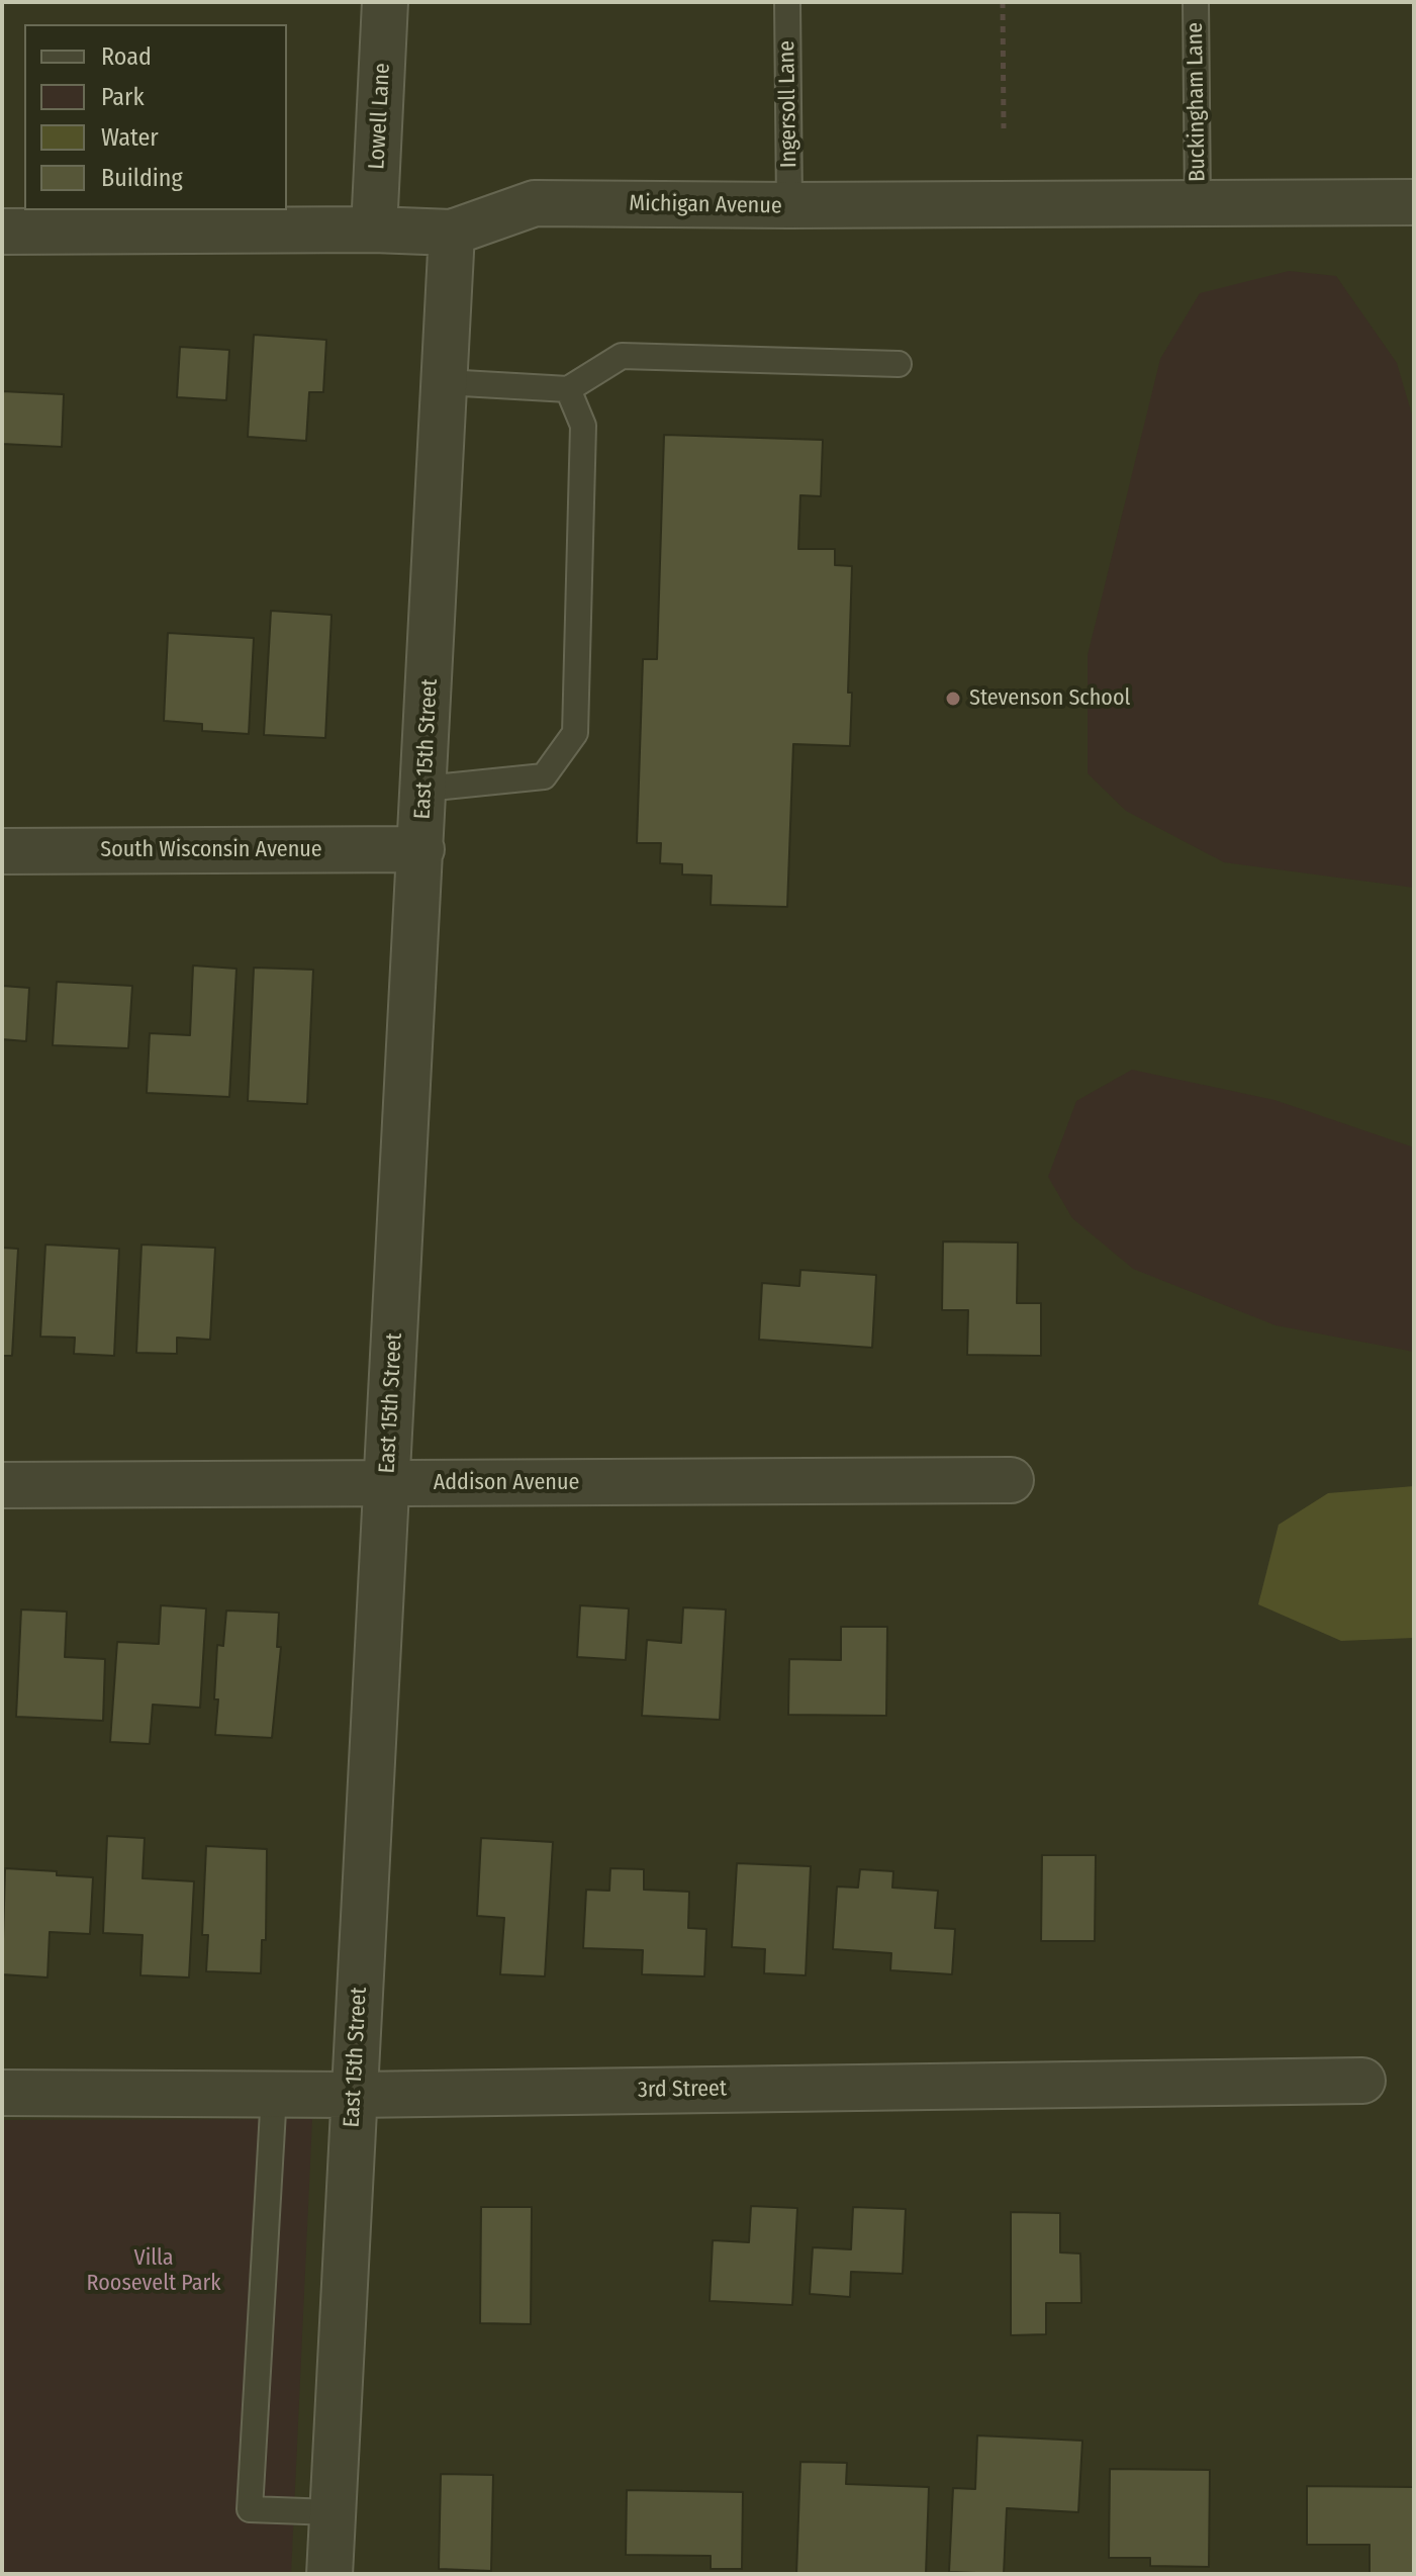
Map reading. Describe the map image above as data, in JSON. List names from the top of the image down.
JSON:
{
  "streets": {
    "street": [
      "Lowell Lane",
      "Michigan Avenue",
      "East 15th Street",
      "South Wisconsin Avenue",
      "Addison Avenue",
      "3rd Street"
    ],
    "lane": ["Buckingham Lane", "Ingersoll Lane"]
  },
  "crossings": [
    ["Buckingham Lane", "Michigan Avenue"],
    ["Ingersoll Lane", "Michigan Avenue"],
    ["Lowell Lane", "Michigan Avenue"],
    ["Michigan Avenue", "East 15th Street"],
    ["East 15th Street", "South Wisconsin Avenue"],
    ["East 15th Street", "Addison Avenue"],
    ["East 15th Street", "3rd Street"]
  ],
  "parks": ["Villa Roosevelt Park"],
  "places": ["Stevenson School"],
  "legend": [
    "Road",
    "Park",
    "Water",
    "Building"
  ]
}
